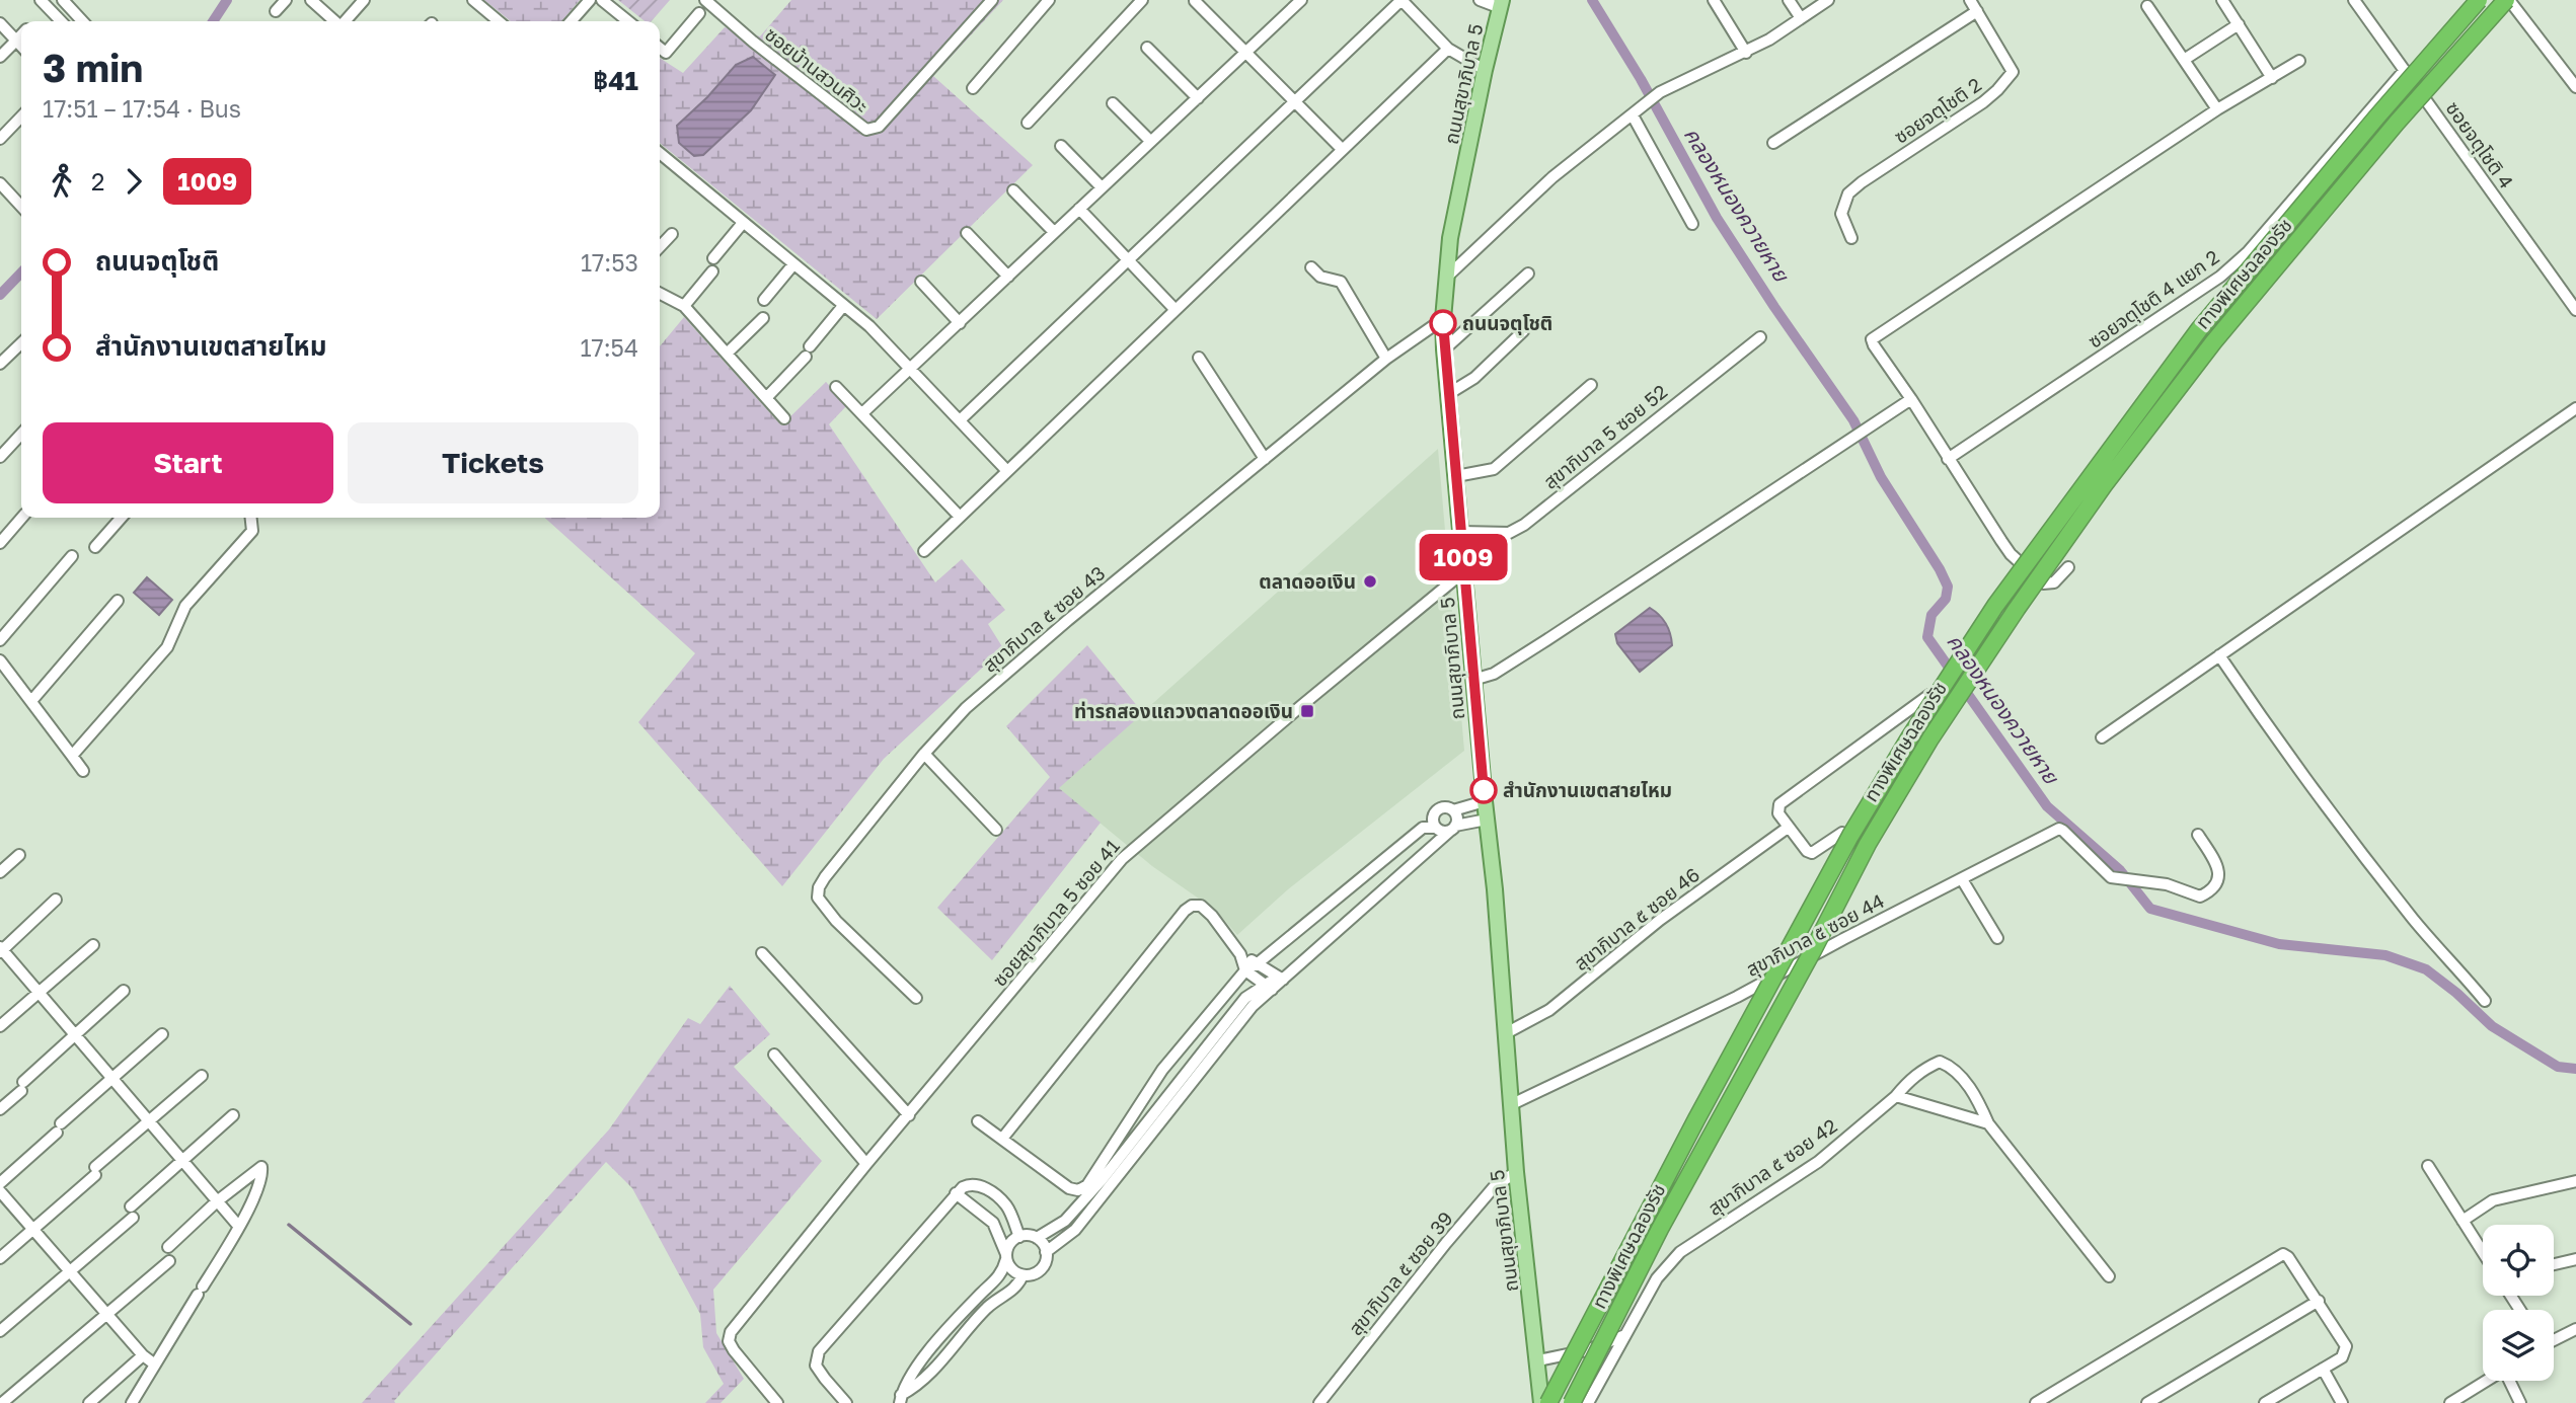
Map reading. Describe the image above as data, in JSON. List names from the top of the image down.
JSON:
{
  "streets": {
    "highway": ["ทางพิเศษฉลองรัช"],
    "main road": ["ถนนสุขาภิบาล 5"],
    "street": [
      "ซอยบ้านสวนศิวะ",
      "ซอยจตุโชติ 2",
      "ซอยจตุโชติ 4",
      "ซอยจตุโชติ 4 แยก 2",
      "สุขาภิบาล 5 ซอย 52",
      "สุขาภิบาล ๕ ซอย 43",
      "ซอยสุขาภิบาล 5 ซอย 41",
      "สุขาภิบาล ๕ ซอย 46",
      "สุขาภิบาล ๕ ซอย 44",
      "สุขาภิบาล ๕ ซอย 42",
      "สุขาภิบาล ๕ ซอย 39"
    ]
  },
  "crossings": [
    ["ถนนสุขาภิบาล 5", "สุขาภิบาล 5 ซอย 52"],
    ["ถนนสุขาภิบาล 5", "สุขาภิบาล ๕ ซอย 43"],
    ["ถนนสุขาภิบาล 5", "ซอยสุขาภิบาล 5 ซอย 41"],
    ["ถนนสุขาภิบาล 5", "สุขาภิบาล ๕ ซอย 46"],
    ["ถนนสุขาภิบาล 5", "สุขาภิบาล ๕ ซอย 44"],
    ["ถนนสุขาภิบาล 5", "สุขาภิบาล ๕ ซอย 39"],
    ["ซอยจตุโชติ 4", "ซอยจตุโชติ 4 แยก 2"]
  ],
  "water": ["คลองหนองควายหาย"],
  "places": {
    "other": ["ถนนจตุโชติ", "ตลาดออเงิน", "สำนักงานเขตสายไหม"],
    "transit": ["ท่ารถสองแถวงตลาดออเงิน"]
  },
  "lines": ["bus line 1009"],
  "page": {
    "on_map": "1009",
    "heading": ["3 min", "17:51 – 17:54 · Bus", "฿41"],
    "legs": ["2", "1009"],
    "list": [
      {
        "name": "ถนนจตุโชติ",
        "value": "17:53"
      },
      {
        "name": "สำนักงานเขตสายไหม",
        "value": "17:54"
      }
    ],
    "buttons": ["Start", "Tickets"]
  }
}
